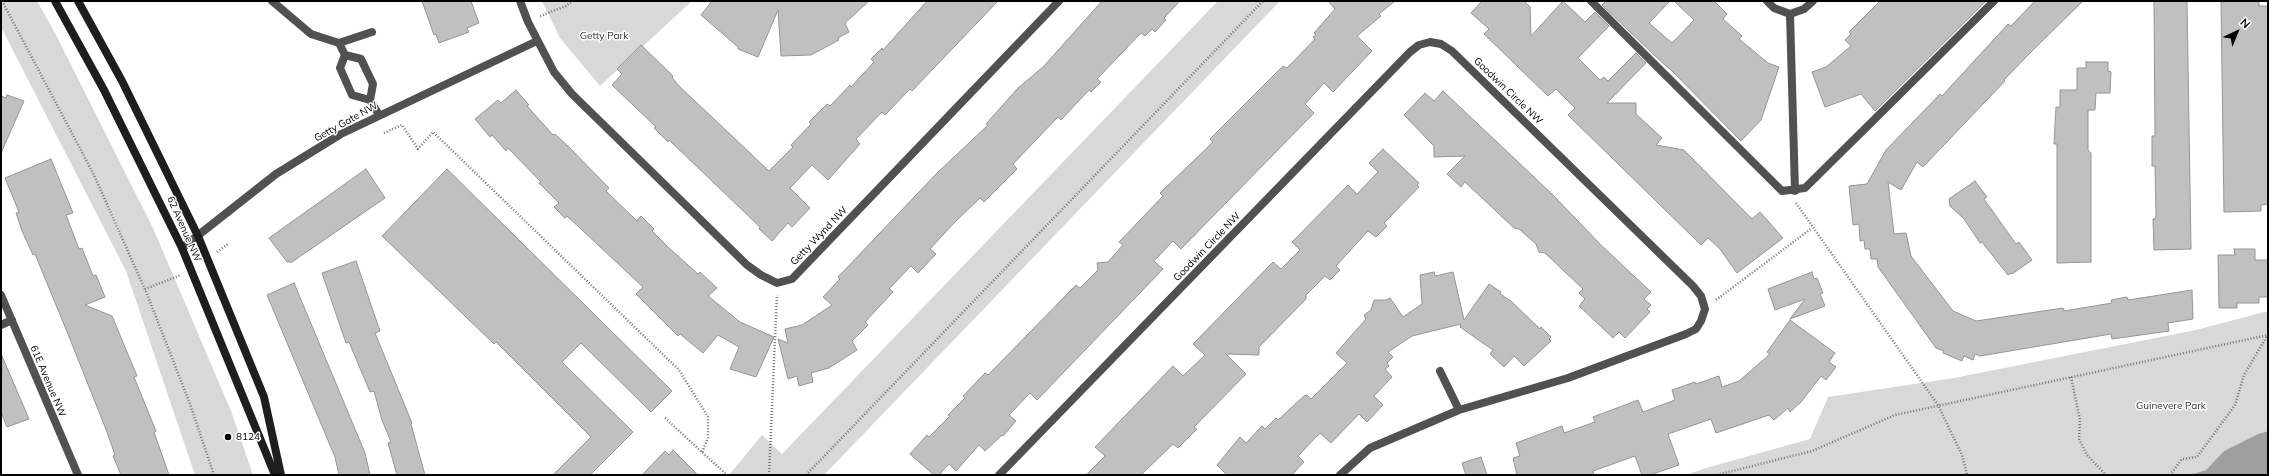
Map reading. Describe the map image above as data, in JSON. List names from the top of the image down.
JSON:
{
  "streets": {
    "main road": ["62 Avenue NW"],
    "street": [
      "Goodwin Circle NW",
      "Getty Gate NW",
      "Getty Wynd NW",
      "61E Avenue NW"
    ]
  },
  "crossings": [
    ["Getty Gate NW", "62 Avenue NW"]
  ],
  "parks": ["Getty Park", "Guinevere Park"],
  "places": ["8124"],
  "north": "top right"
}
